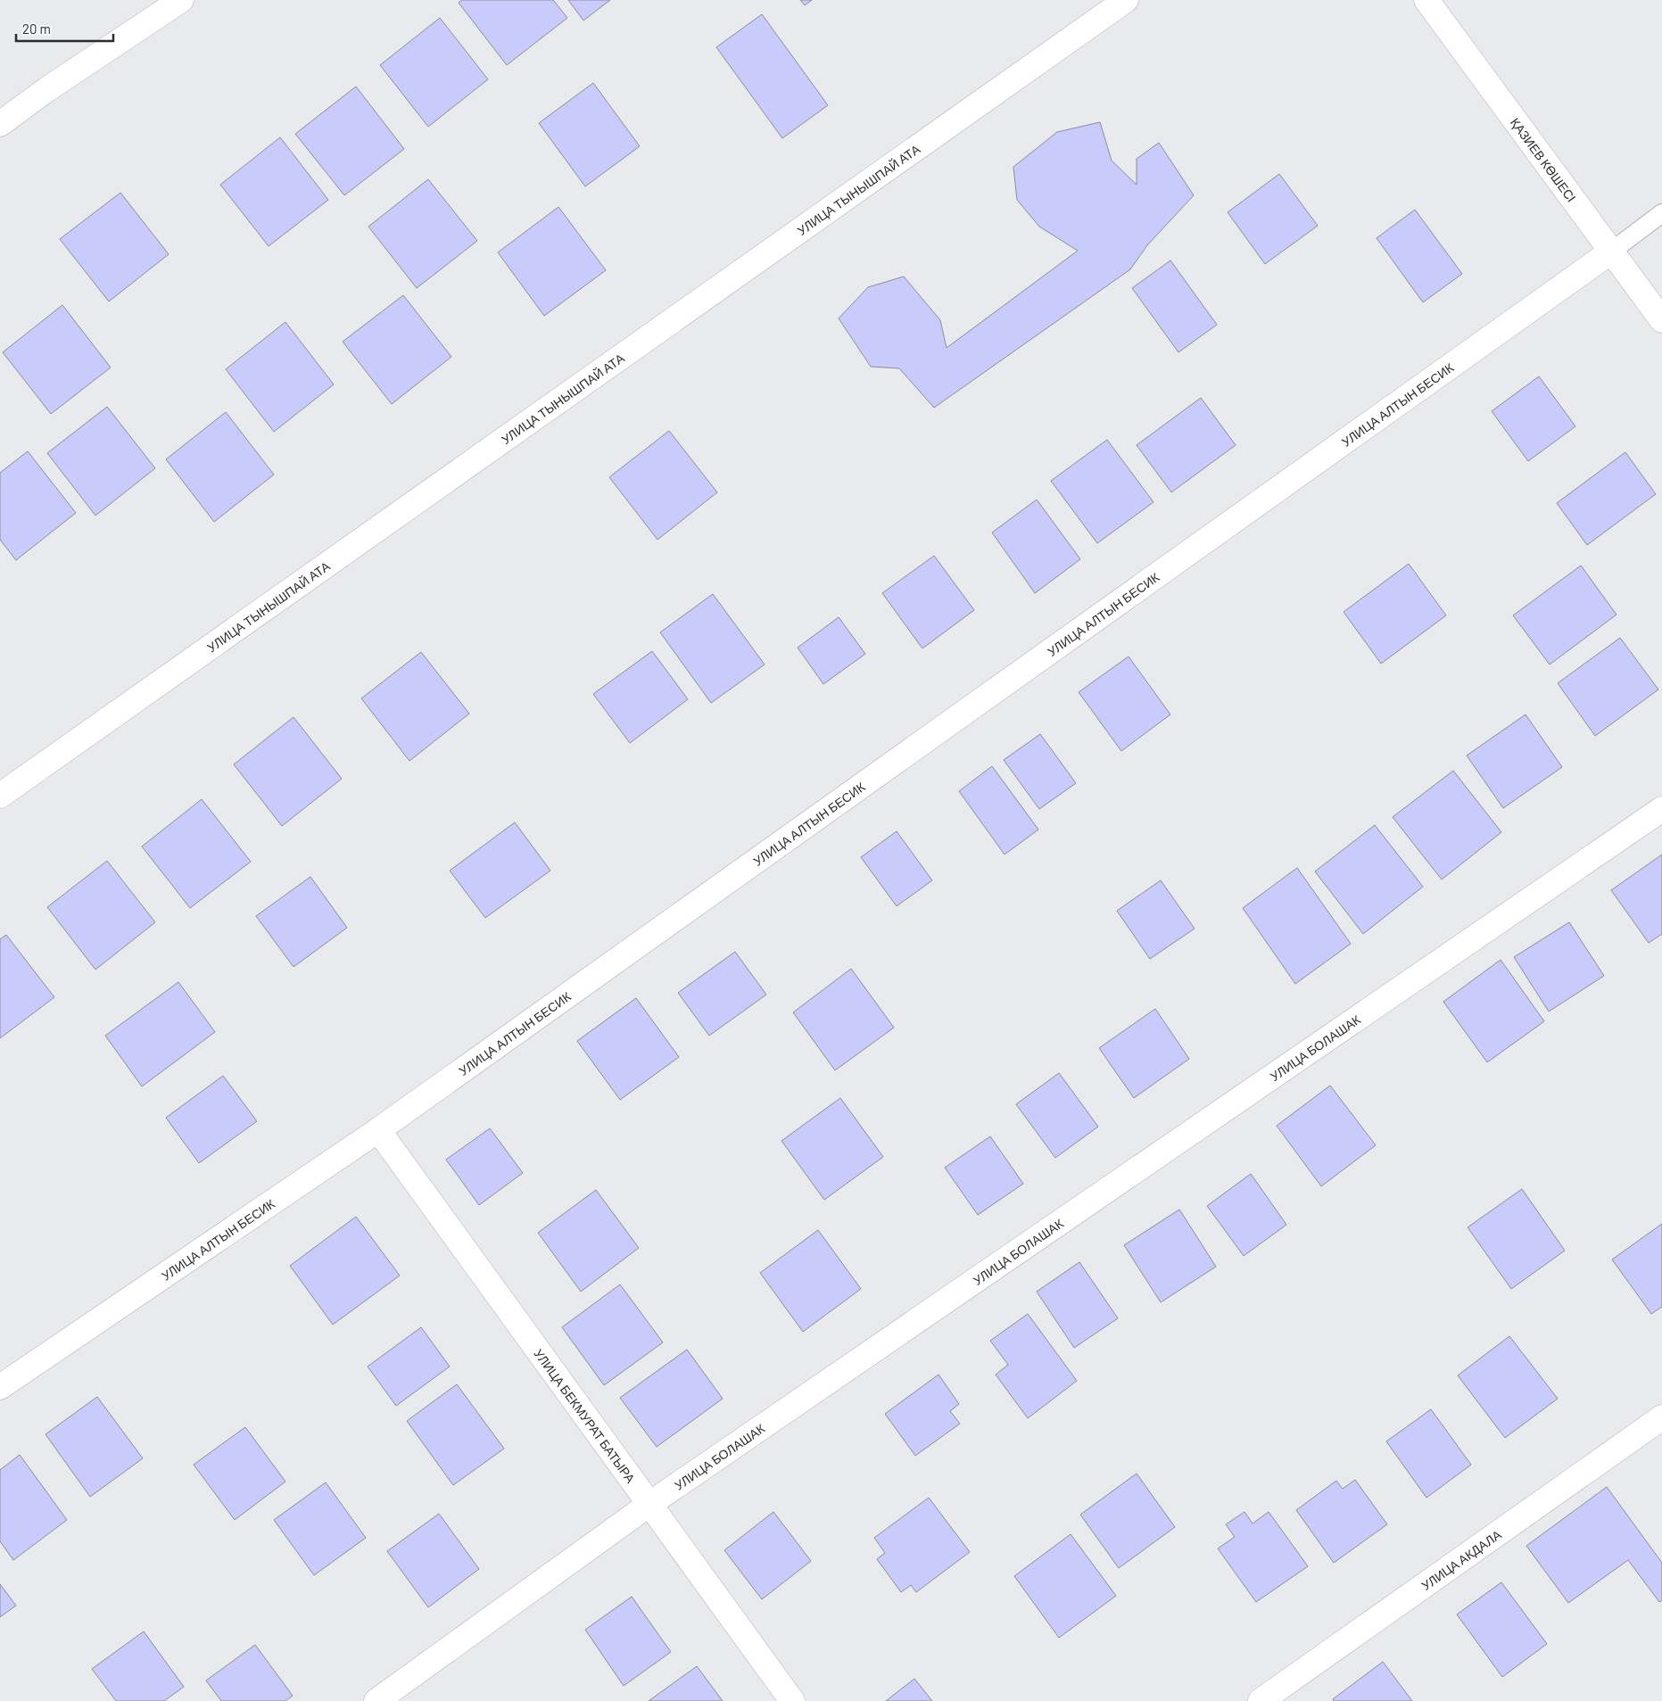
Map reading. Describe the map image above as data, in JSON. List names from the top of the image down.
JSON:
{
  "streets": {
    "street": [
      "ҚАЗИЕВ КӨШЕСІ",
      "УЛИЦА ТЫНЫШПАЙ АТА",
      "УЛИЦА АЛТЫН БЕСИК",
      "УЛИЦА БОЛАШАК",
      "УЛИЦА БЕКМУРАТ БАТЫРА",
      "УЛИЦА АКДАЛА"
    ]
  },
  "crossings": [
    ["ҚАЗИЕВ КӨШЕСІ", "УЛИЦА АЛТЫН БЕСИК"],
    ["УЛИЦА АЛТЫН БЕСИК", "УЛИЦА БЕКМУРАТ БАТЫРА"],
    ["УЛИЦА БОЛАШАК", "УЛИЦА БЕКМУРАТ БАТЫРА"]
  ],
  "scale_bar": "20 m"
}
